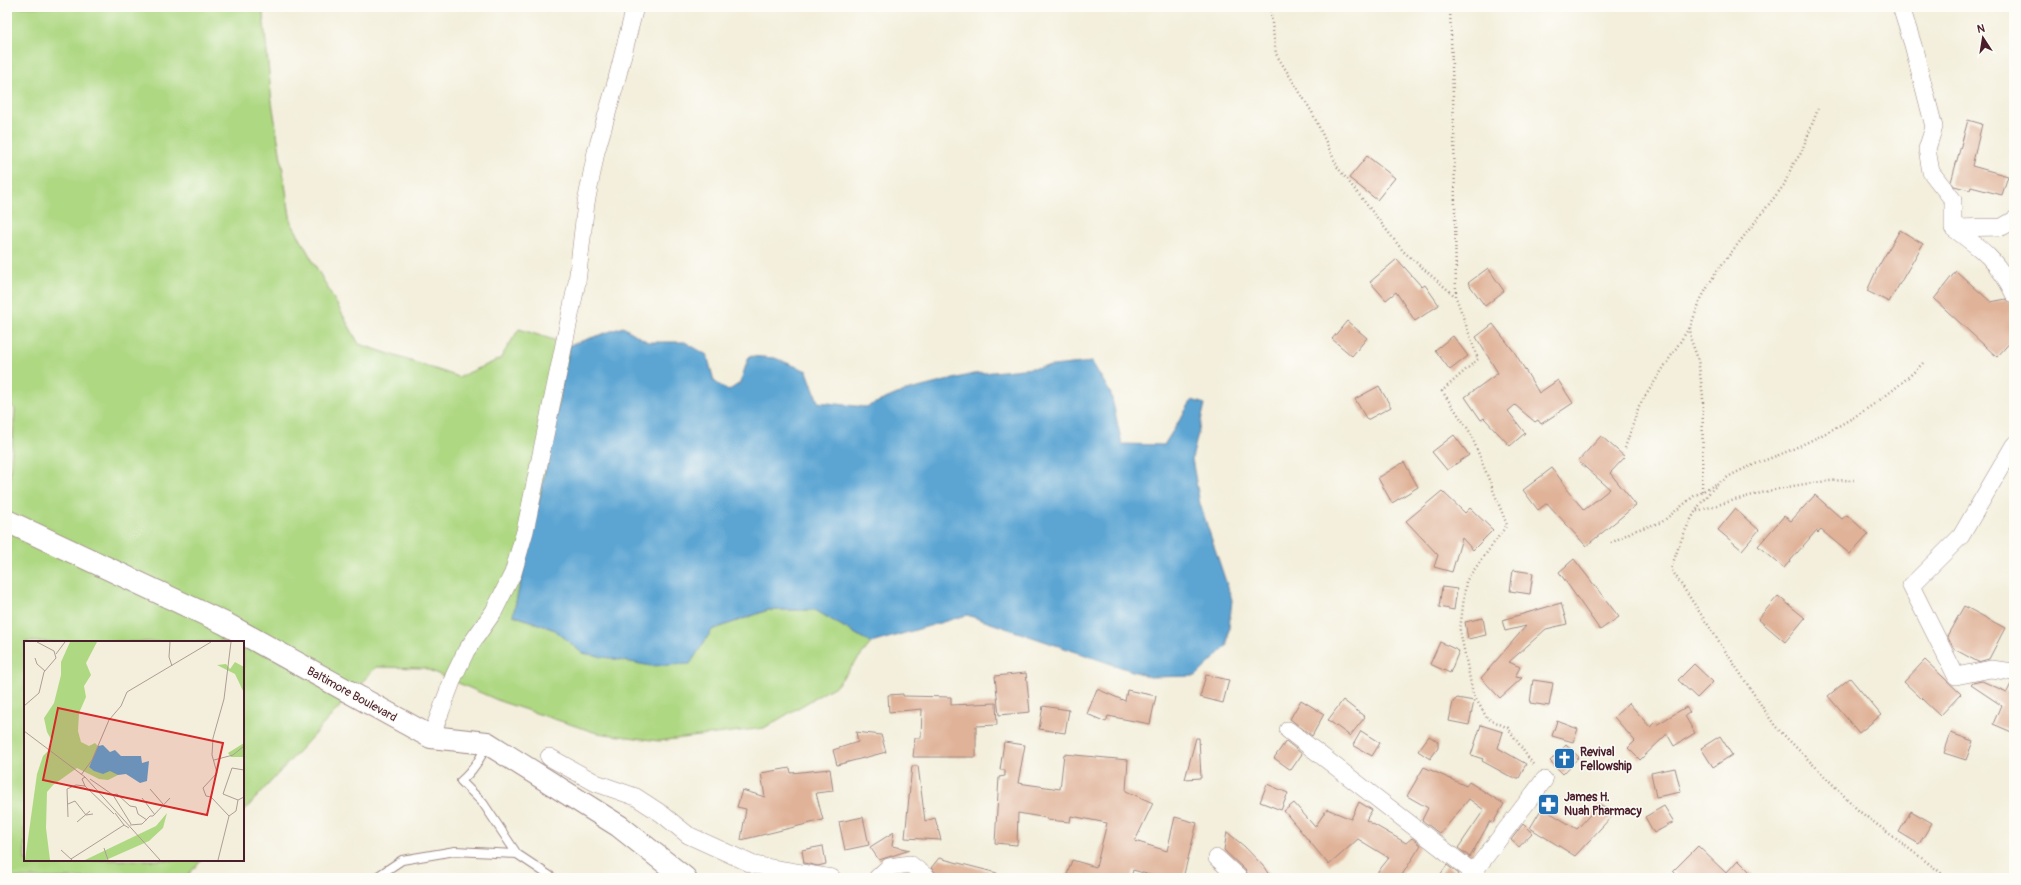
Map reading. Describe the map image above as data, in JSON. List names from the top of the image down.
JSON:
{
  "streets": {
    "highway": ["Baltimore Boulevard"]
  },
  "places": {
    "church": ["Revival Fellowship"],
    "pharmacy": ["James H. Nuah Pharmacy"]
  },
  "north": "top"
}
